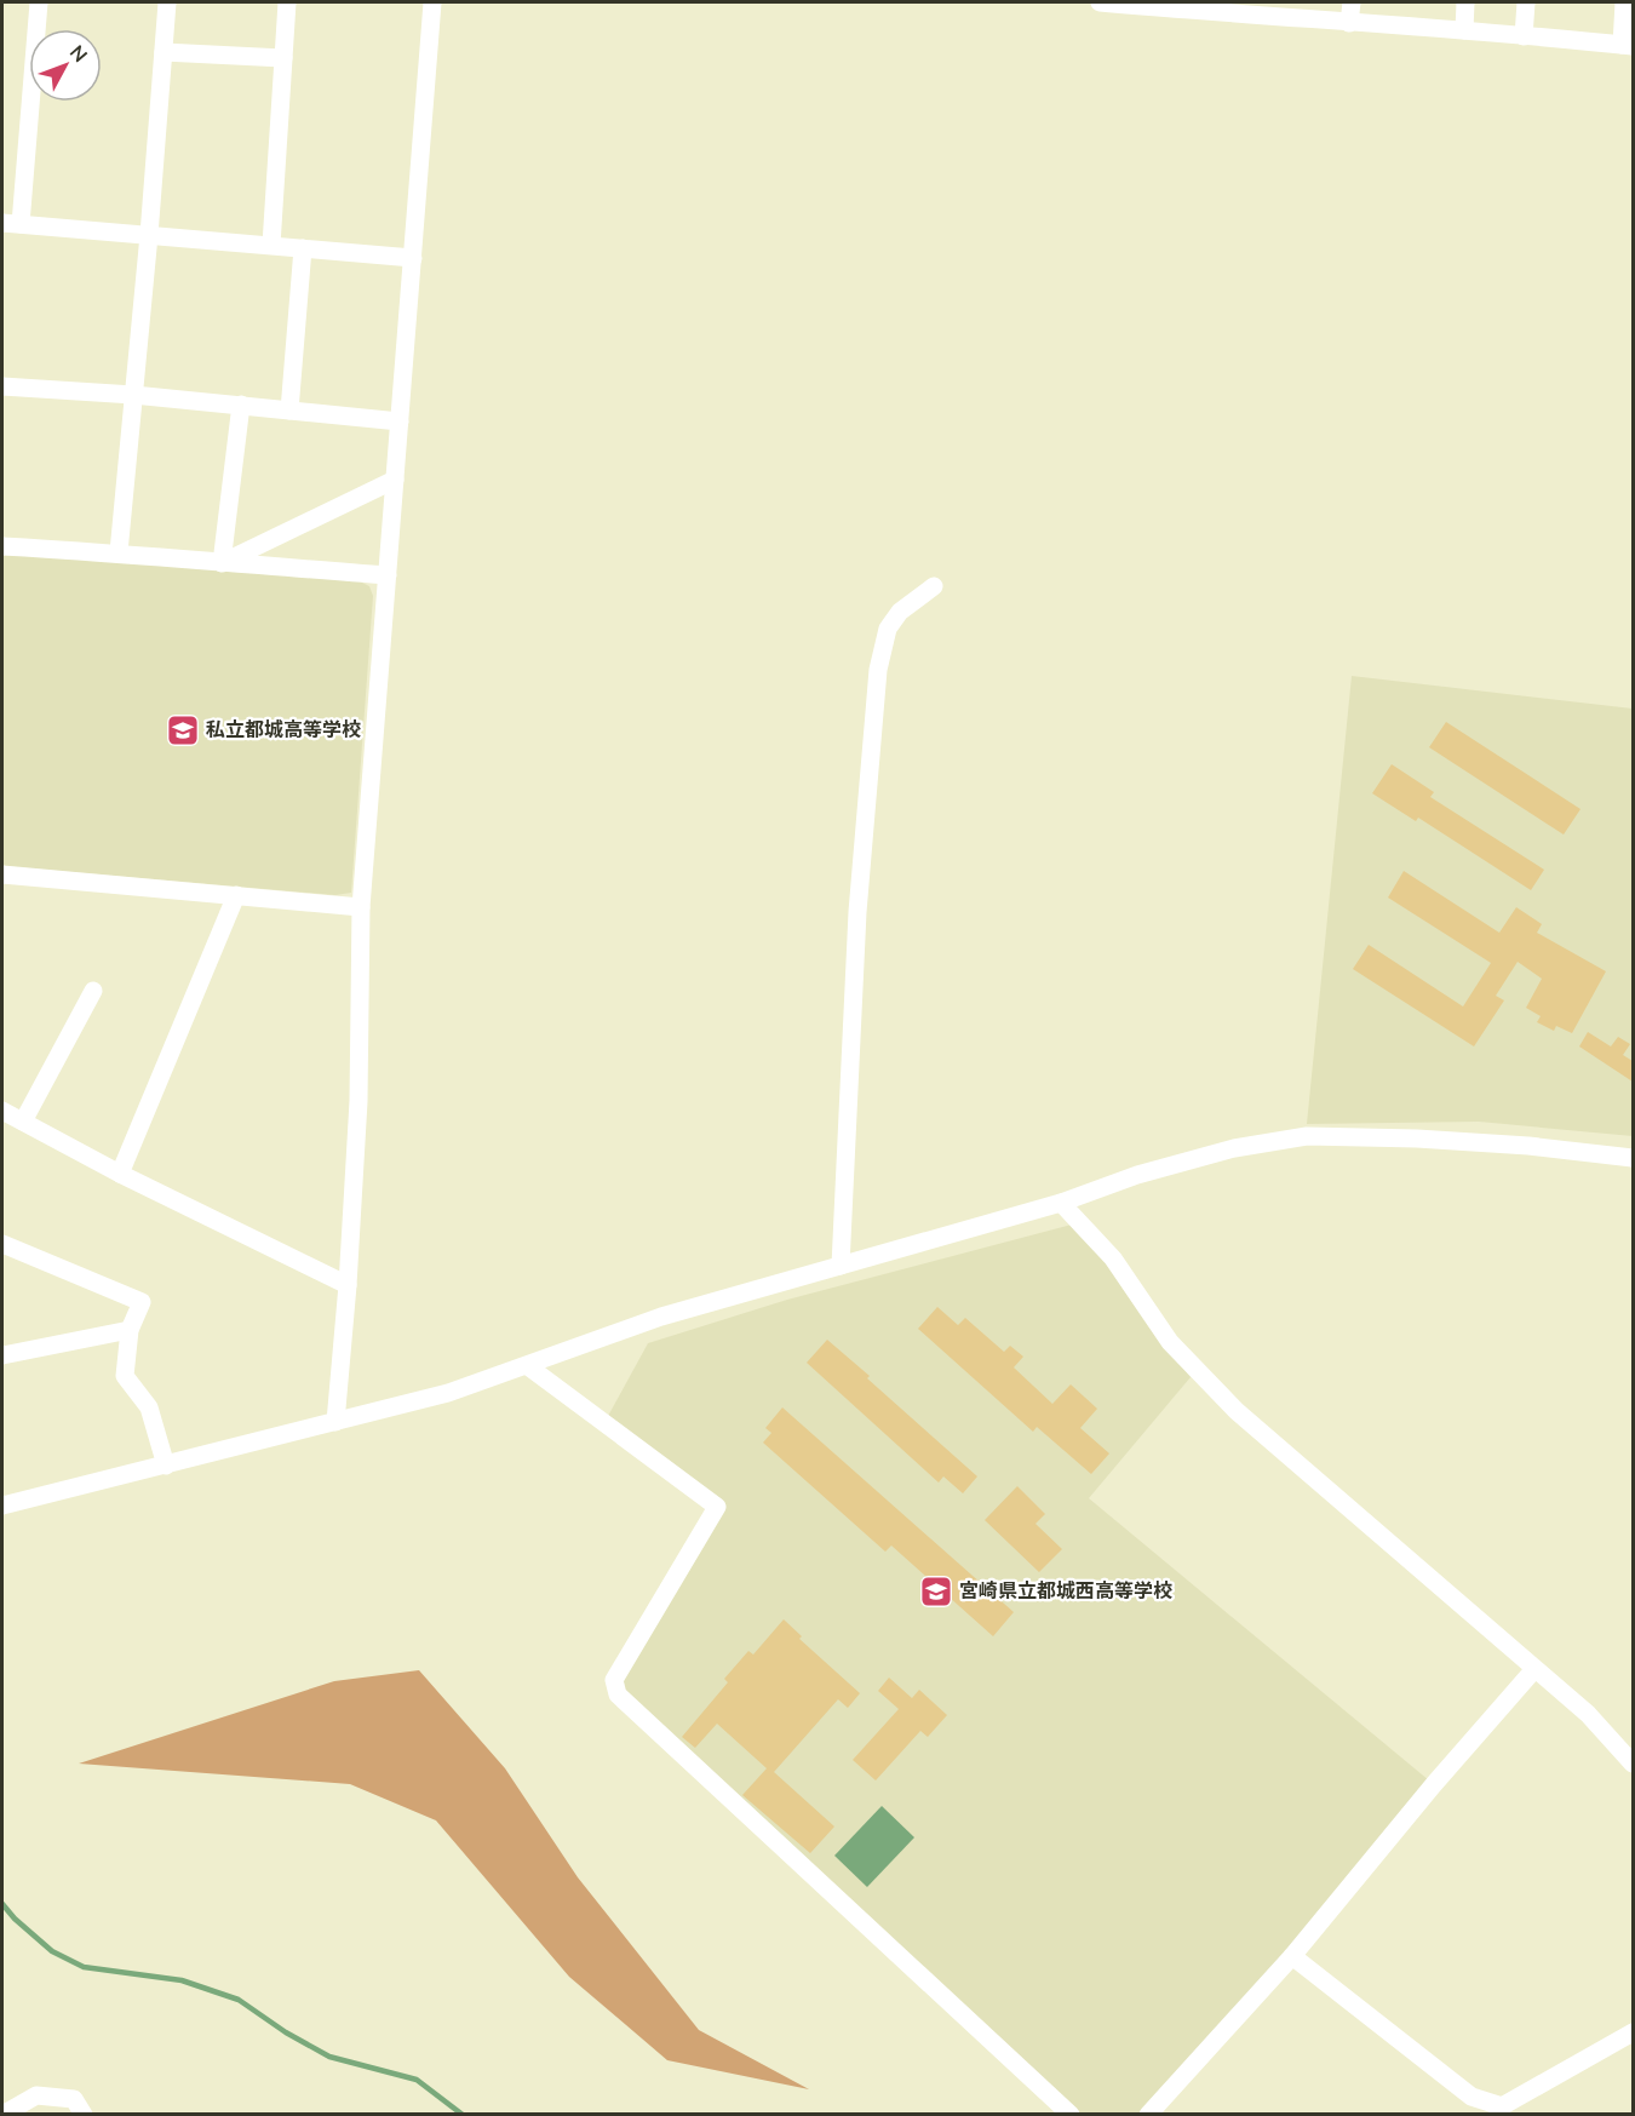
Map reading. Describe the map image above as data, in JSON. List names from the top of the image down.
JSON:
{
  "places": {
    "school or university": ["私立都城高等学校", "宮崎県立都城西高等学校"]
  },
  "north": "top right"
}
